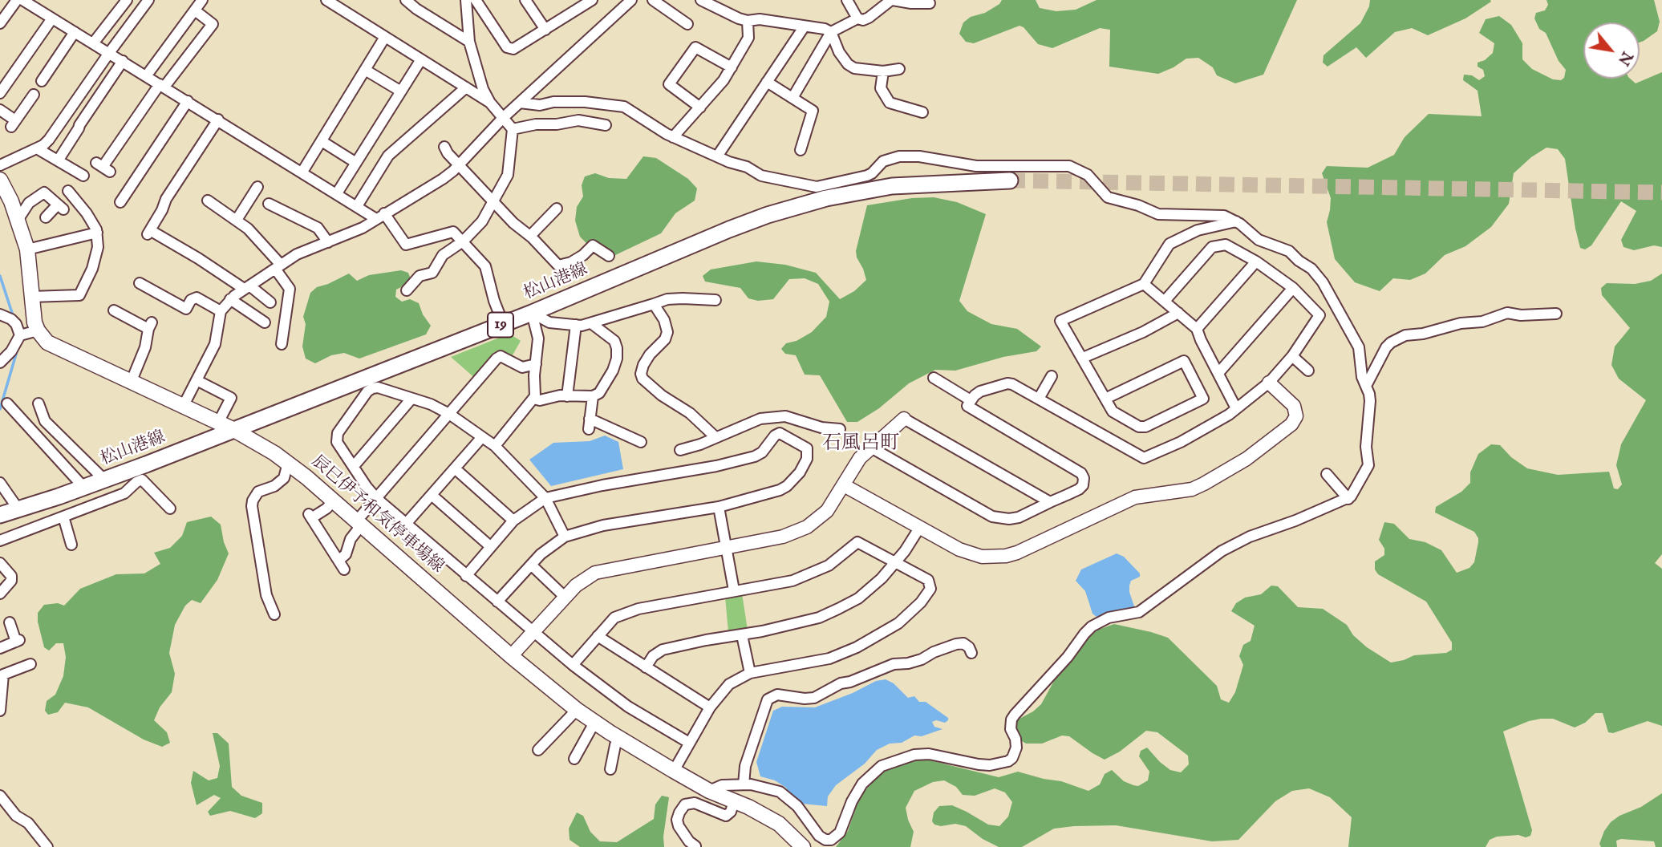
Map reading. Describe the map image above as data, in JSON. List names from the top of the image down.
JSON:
{
  "streets": {
    "main road": ["松山港線", "19", "辰巳伊予和気停車場線"]
  },
  "crossings": [
    ["松山港線", "辰巳伊予和気停車場線"]
  ],
  "districts": ["石風呂町"],
  "north": "bottom right"
}
